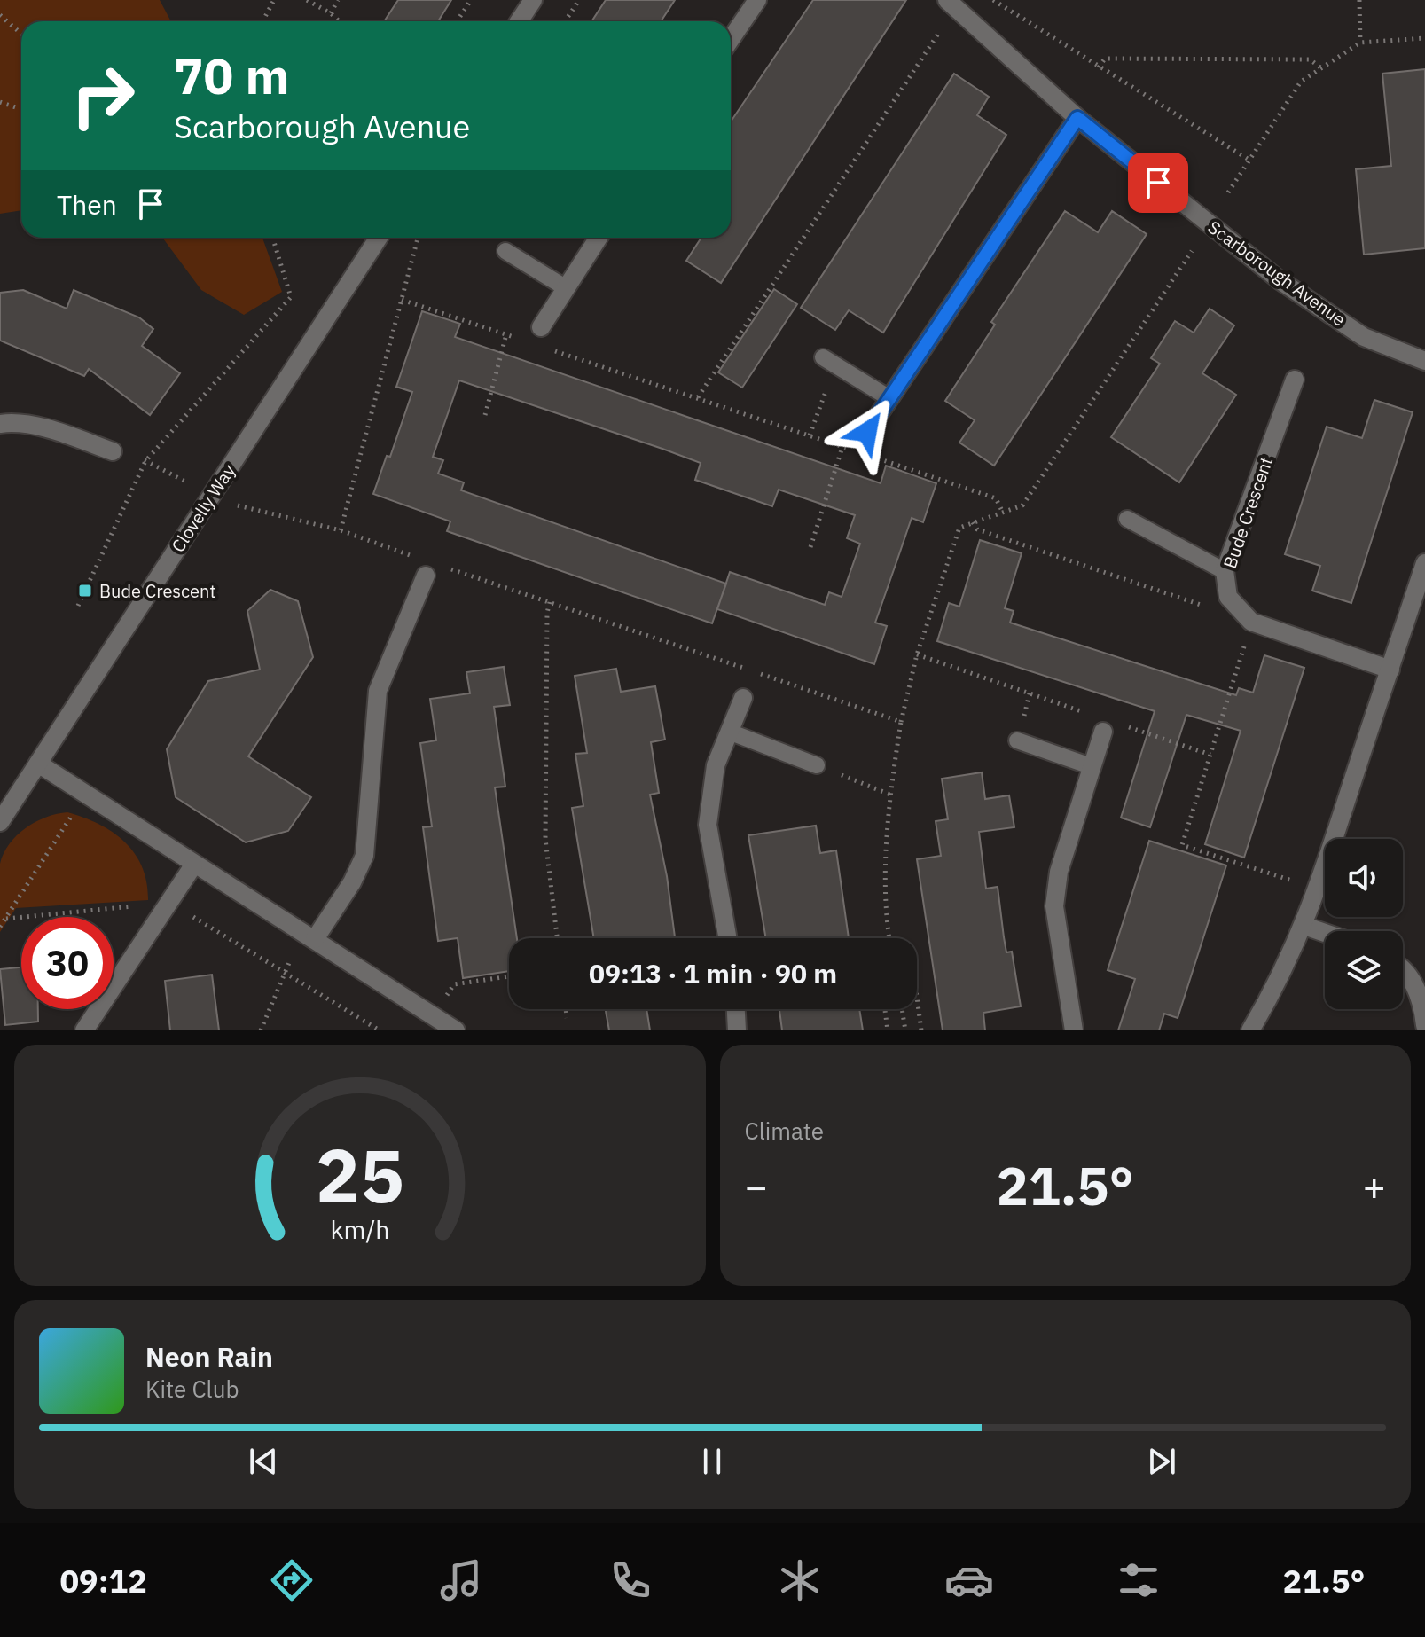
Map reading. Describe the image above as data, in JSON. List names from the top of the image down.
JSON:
{
  "streets": {
    "street": ["Scarborough Avenue", "Clovelly Way", "Bude Crescent"]
  },
  "places": {
    "transit": ["Bude Crescent"]
  },
  "page": {
    "turn": ["70 m", "Scarborough Avenue"],
    "then": "Then",
    "limit": "30",
    "trip": "09:13 · 1 min · 90 m",
    "tile": "Climate",
    "heat": ["−", "21.5°", "+"],
    "song": ["Neon Rain", "Kite Club"],
    "tabs": ["09:12", "21.5°"],
    "gauge": ["25", "km/h"]
  }
}
